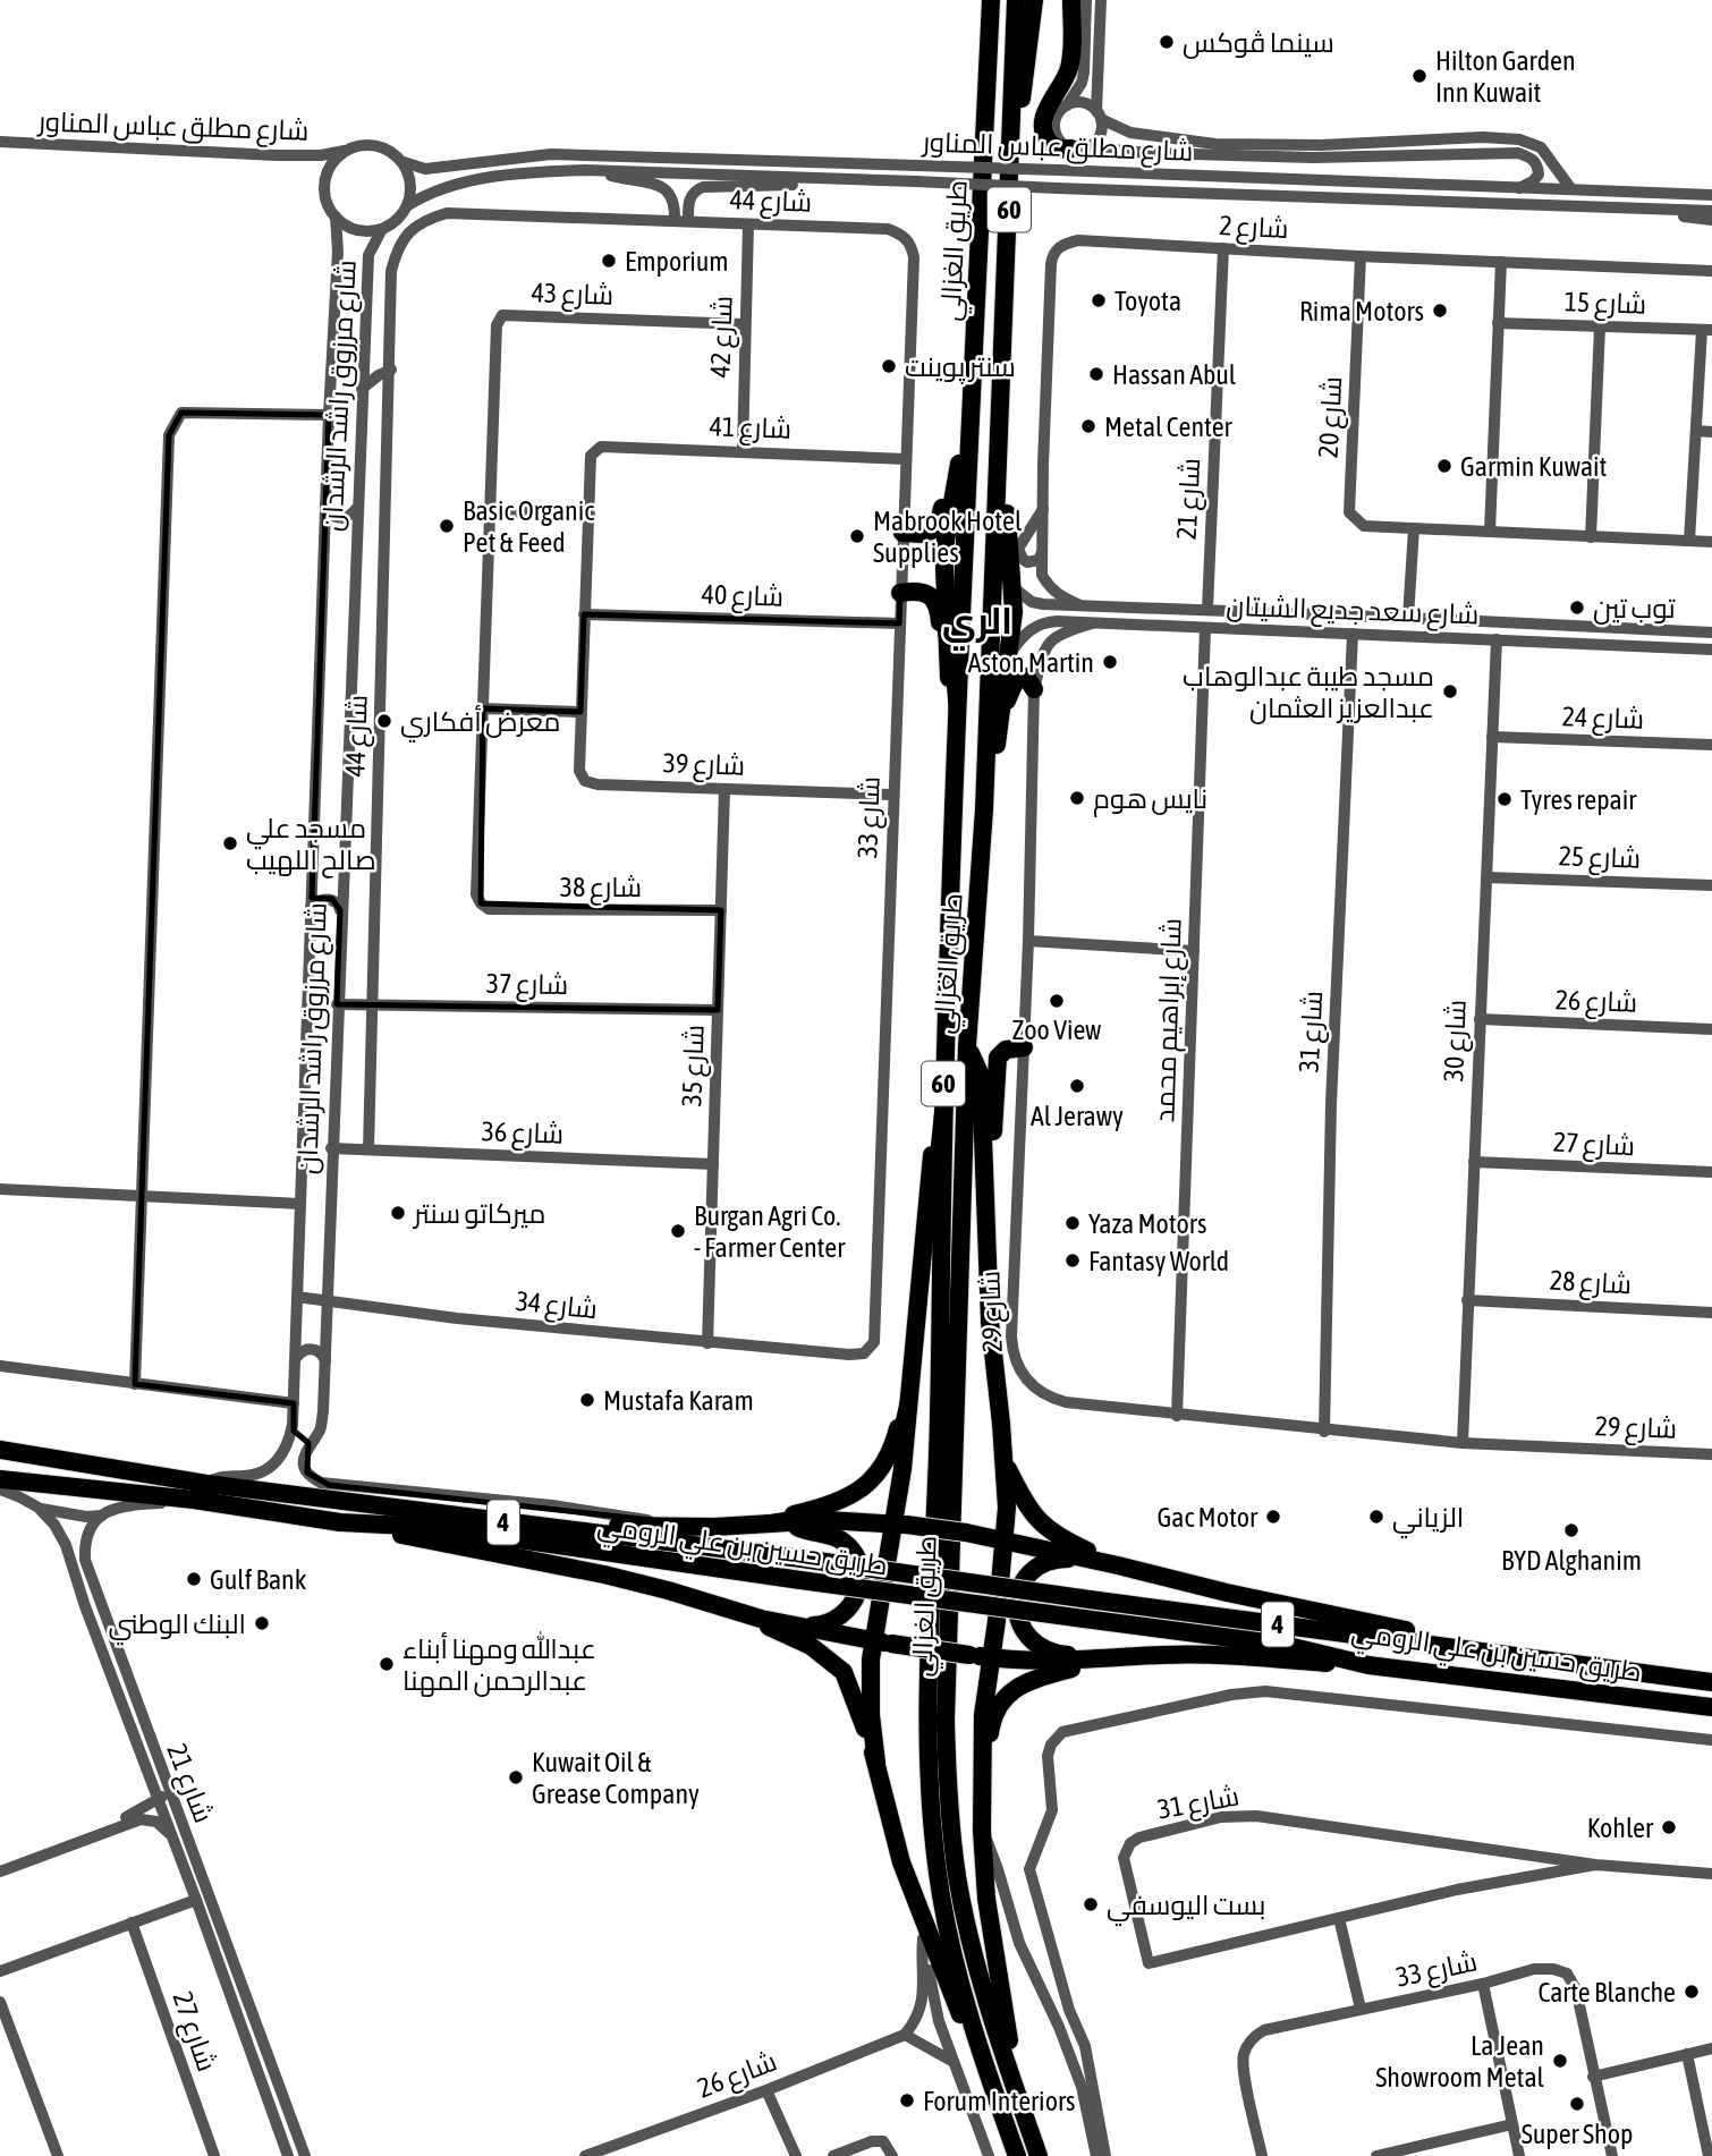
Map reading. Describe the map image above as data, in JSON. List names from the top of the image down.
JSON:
{
  "streets": {
    "highway": [
      "60",
      "طريق الغزالي",
      "4",
      "طريق حسين بن علي الرومي"
    ],
    "street": [
      "شارع مطلق عباس المناور",
      "شارع 44",
      "شارع 2",
      "شارع 43",
      "شارع 15",
      "شارع 42",
      "شارع مرزوق راشد الرشدان",
      "شارع 20",
      "شارع 41",
      "شارع 21",
      "شارع 40",
      "شارع سعد جديع الشيتان",
      "شارع 24",
      "شارع 39",
      "شارع 33",
      "شارع 25",
      "شارع 38",
      "شارع 37",
      "شارع 26",
      "شارع إبراهيم محمد",
      "شارع 31",
      "شارع 30",
      "شارع 35",
      "شارع 36",
      "شارع 27",
      "شارع 28",
      "شارع 34",
      "شارع 29"
    ]
  },
  "crossings": [
    ["شارع مطلق عباس المناور", "شارع مرزوق راشد الرشدان"],
    ["شارع 44", "شارع 42"],
    ["شارع 44", "شارع 33"],
    ["شارع 44", "شارع 37"],
    ["شارع 44", "شارع 36"],
    ["شارع 2", "شارع 20"],
    ["شارع 2", "شارع 21"],
    ["شارع 2", "شارع سعد جديع الشيتان"],
    ["شارع 43", "شارع 42"],
    ["شارع 43", "شارع 38"],
    ["شارع 42", "شارع 41"],
    ["شارع مرزوق راشد الرشدان", "شارع 37"],
    ["شارع مرزوق راشد الرشدان", "شارع 36"],
    ["شارع مرزوق راشد الرشدان", "شارع 34"],
    ["شارع مرزوق راشد الرشدان", "طريق حسين بن علي الرومي"],
    ["شارع 41", "شارع 39"],
    ["شارع 41", "شارع 33"],
    ["شارع 21", "شارع سعد جديع الشيتان"],
    ["شارع 40", "شارع 39"],
    ["شارع 40", "شارع 33"],
    ["شارع سعد جديع الشيتان", "شارع إبراهيم محمد"],
    ["شارع سعد جديع الشيتان", "شارع 31"],
    ["شارع سعد جديع الشيتان", "شارع 30"],
    ["شارع سعد جديع الشيتان", "شارع 29"],
    ["شارع 24", "شارع 30"],
    ["شارع 39", "شارع 33"],
    ["شارع 39", "شارع 35"],
    ["شارع 33", "شارع 34"],
    ["شارع 25", "شارع 30"],
    ["شارع 38", "شارع 35"],
    ["شارع 37", "شارع 35"],
    ["شارع 26", "شارع 30"],
    ["شارع إبراهيم محمد", "شارع 29"],
    ["شارع 31", "شارع 29"],
    ["شارع 30", "شارع 27"],
    ["شارع 30", "شارع 28"],
    ["شارع 30", "شارع 29"],
    ["شارع 35", "شارع 36"],
    ["شارع 35", "شارع 34"]
  ],
  "districts": ["الري"],
  "places": [
    "سينما ڤوكس",
    "Hilton Garden Inn Kuwait",
    "Emporium",
    "Toyota",
    "Rima Motors",
    "سنتر پوينت",
    "Hassan Abul",
    "Metal Center",
    "Garmin Kuwait",
    "Basic Organic Pet & Feed",
    "Mabrook Hotel Supplies",
    "توب تين",
    "Aston Martin",
    "مسجد طيبة عبدالوهاب عبدالعزيز العثمان",
    "معرض أفكاري",
    "نايس هوم",
    "Tyres repair",
    "مسجد علي صالح اللهيب",
    "Zoo View",
    "Al Jerawy",
    "ميركاتو سنتر",
    "Yaza Motors",
    "Burgan Agri Co. - Farmer Center",
    "Fantasy World",
    "Mustafa Karam",
    "Gac Motor",
    "الزياني",
    "BYD Alghanim",
    "Gulf Bank",
    "البنك الوطني",
    "عبدالله ومهنا أبناء عبدالرحمن المهنا",
    "Kuwait Oil & Grease Company",
    "Kohler",
    "بست اليوسفي",
    "Carte Blanche",
    "La Jean Showroom Metal",
    "Forum Interiors",
    "Super Shop"
  ]
}
